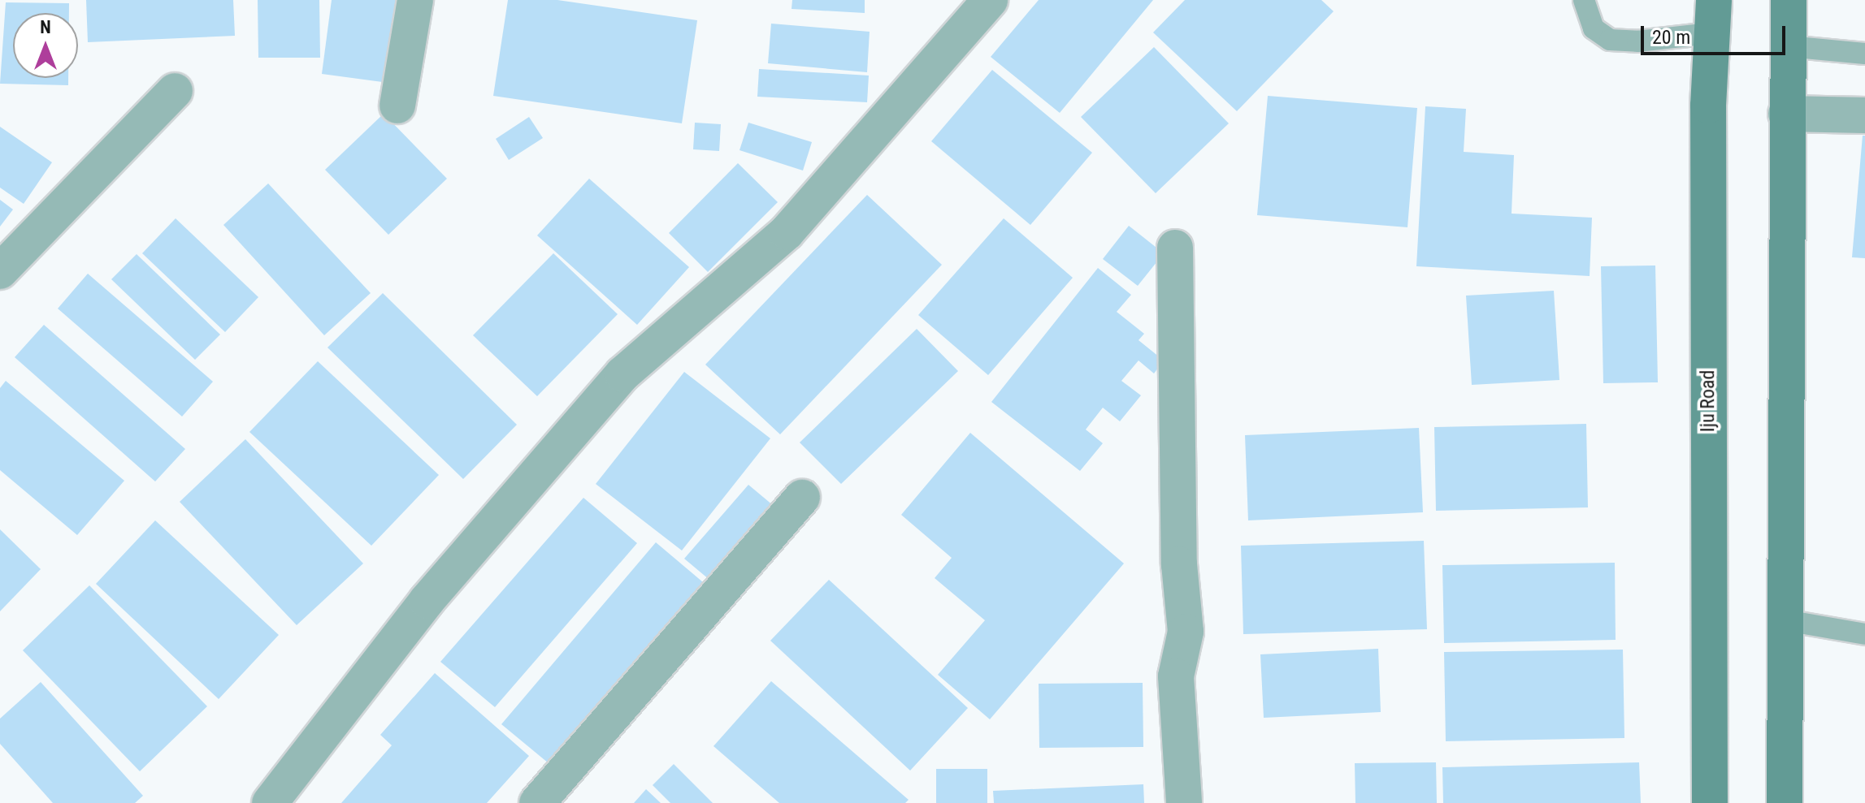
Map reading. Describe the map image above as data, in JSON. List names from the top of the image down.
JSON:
{
  "streets": {
    "main road": ["Iju Road"]
  },
  "scale_bar": "20 m",
  "north": "top"
}
